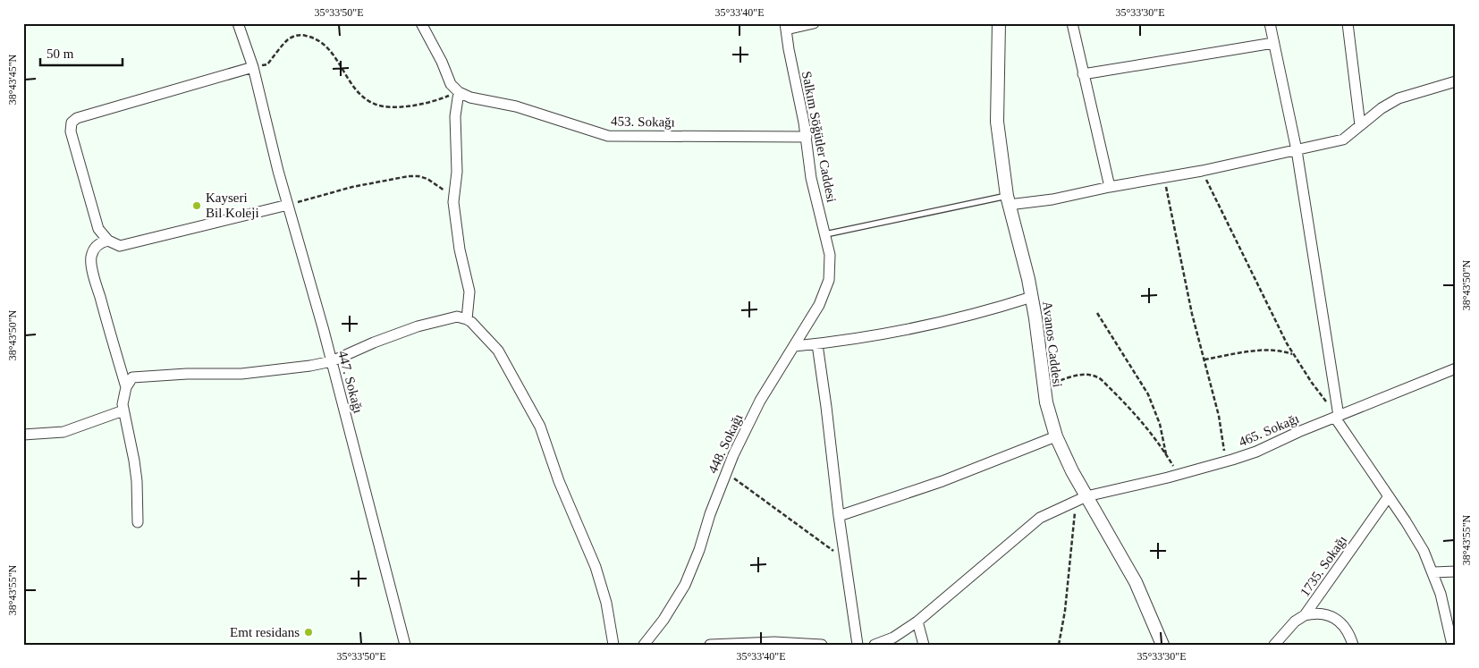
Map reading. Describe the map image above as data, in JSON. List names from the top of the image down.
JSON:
{
  "streets": {
    "street": [
      "453. Sokağı",
      "Salkım Söğütler Caddesi",
      "Avanos Caddesi",
      "447. Sokağı",
      "465. Sokağı",
      "448. Sokağı",
      "1735. Sokağı"
    ]
  },
  "crossings": [
    ["453. Sokağı", "Salkım Söğütler Caddesi"],
    ["Salkım Söğütler Caddesi", "448. Sokağı"],
    ["Avanos Caddesi", "465. Sokağı"]
  ],
  "places": ["Kayseri Bil Koleji", "Emt residans"],
  "scale_bar": "50 m",
  "coordinates": [
    "35°33'50\"E",
    "35°33'40\"E",
    "35°33'30\"E",
    "38°43'45\"N",
    "38°43'50\"N",
    "38°43'55\"N"
  ]
}
